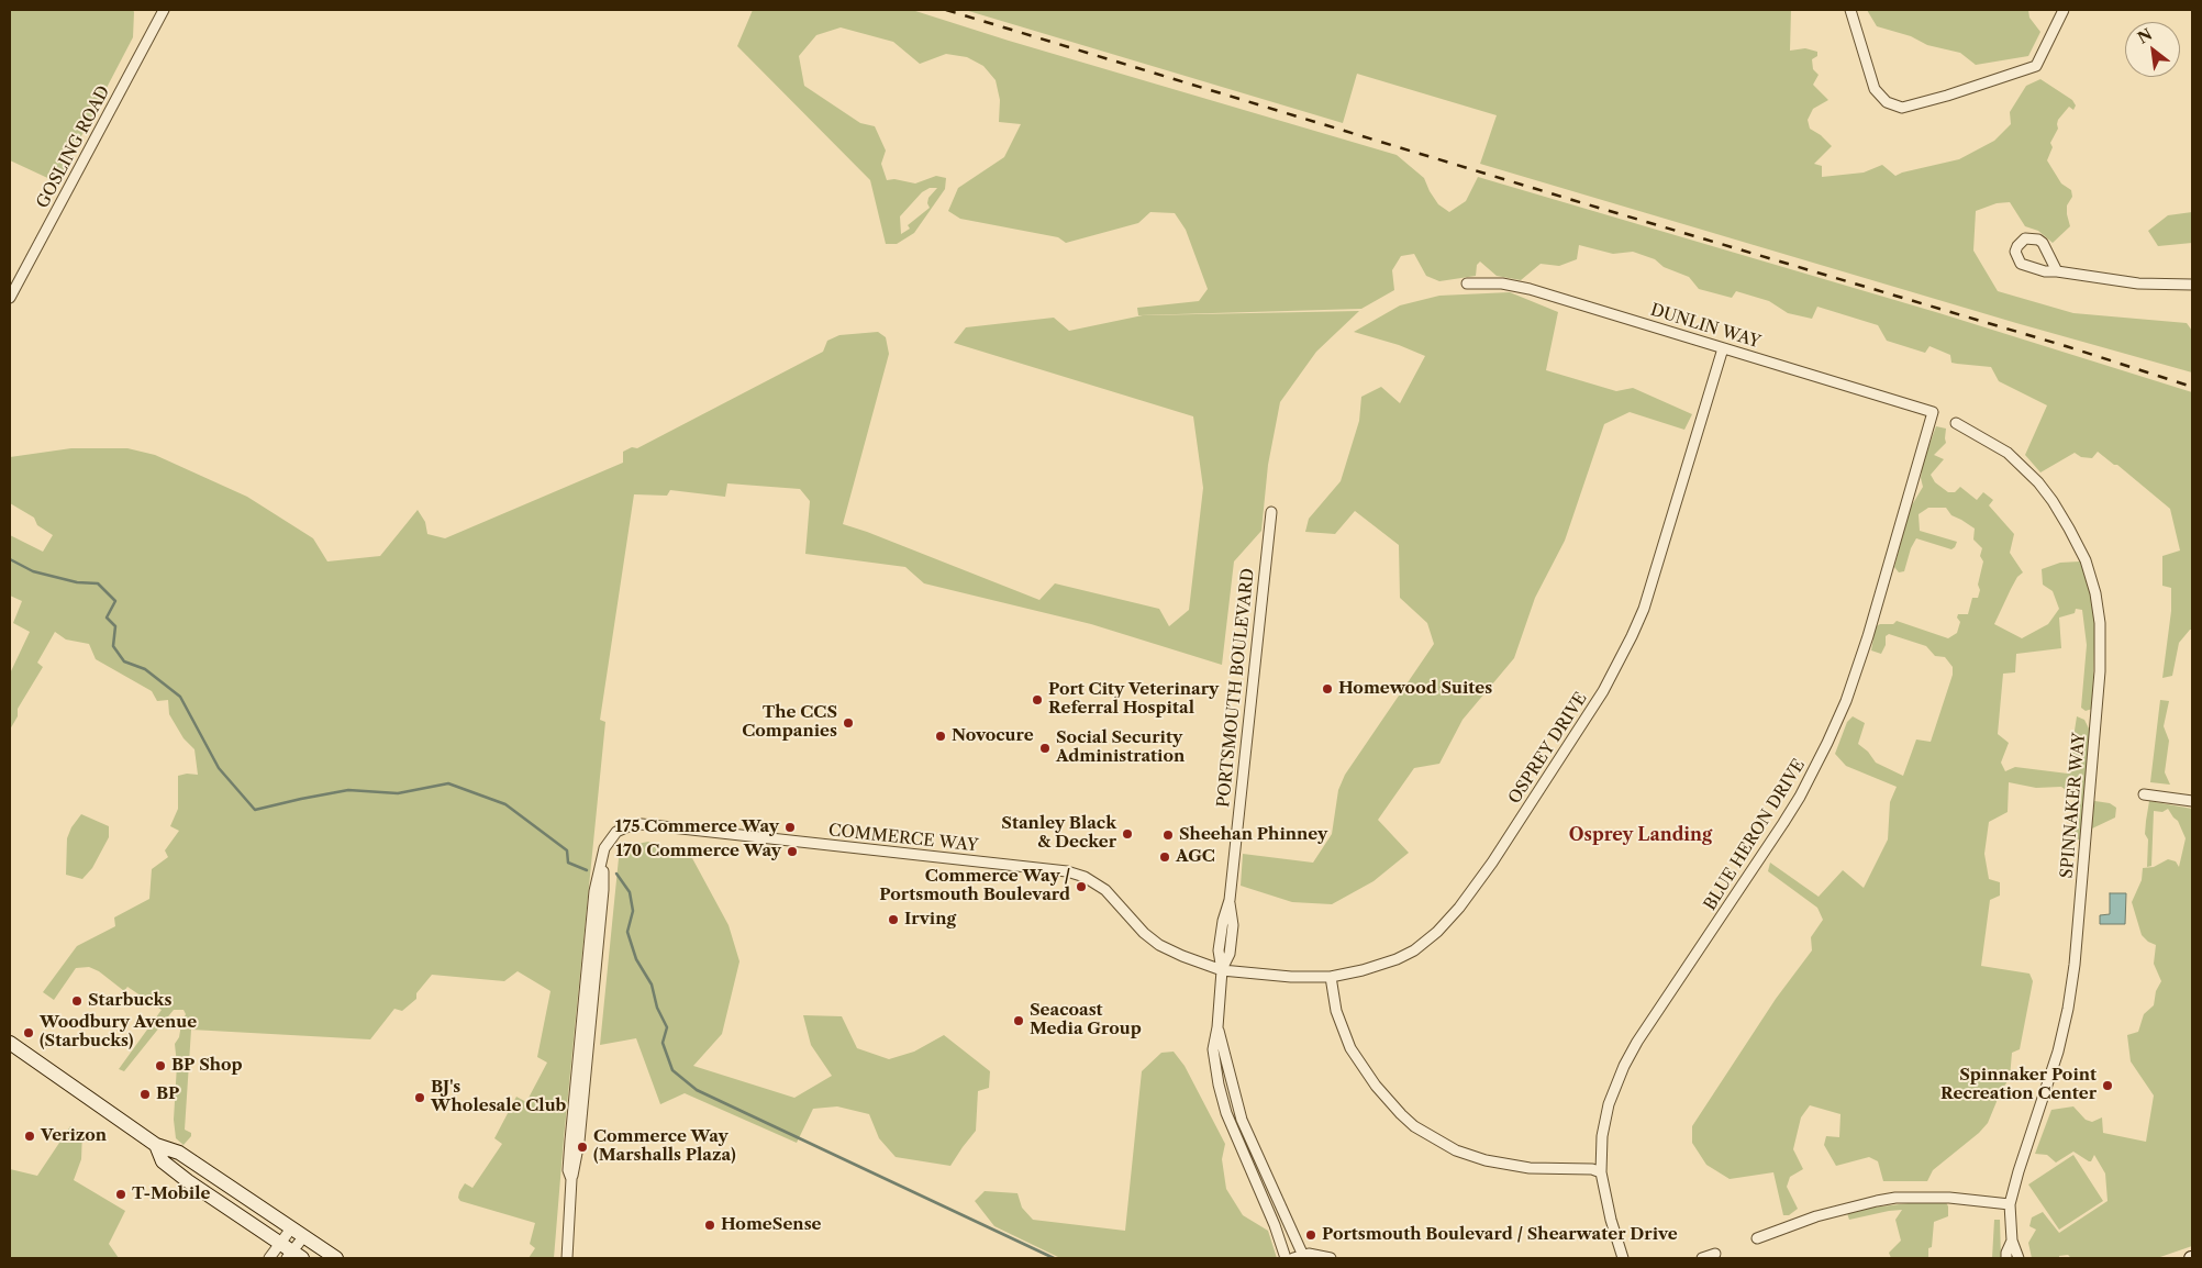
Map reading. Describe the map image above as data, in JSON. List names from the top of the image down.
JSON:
{
  "streets": {
    "street": [
      "GOSLING ROAD",
      "DUNLIN WAY",
      "PORTSMOUTH BOULEVARD",
      "OSPREY DRIVE",
      "SPINNAKER WAY",
      "BLUE HERON DRIVE",
      "COMMERCE WAY"
    ]
  },
  "crossings": [
    ["DUNLIN WAY", "OSPREY DRIVE"],
    ["DUNLIN WAY", "BLUE HERON DRIVE"],
    ["PORTSMOUTH BOULEVARD", "OSPREY DRIVE"],
    ["PORTSMOUTH BOULEVARD", "COMMERCE WAY"],
    ["OSPREY DRIVE", "COMMERCE WAY"]
  ],
  "districts": ["Osprey Landing"],
  "places": [
    "Homewood Suites",
    "Port City Veterinary Referral Hospital",
    "The CCS Companies",
    "Novocure",
    "Social Security Administration",
    "175 Commerce Way",
    "Stanley Black & Decker",
    "Sheehan Phinney",
    "170 Commerce Way",
    "AGC",
    "Commerce Way / Portsmouth Boulevard",
    "Irving",
    "Starbucks",
    "Seacoast Media Group",
    "Woodbury Avenue (Starbucks)",
    "BP Shop",
    "Spinnaker Point Recreation Center",
    "BP",
    "BJ's Wholesale Club",
    "Verizon",
    "Commerce Way (Marshalls Plaza)",
    "T-Mobile",
    "HomeSense",
    "Portsmouth Boulevard / Shearwater Drive"
  ],
  "north": "top left"
}
